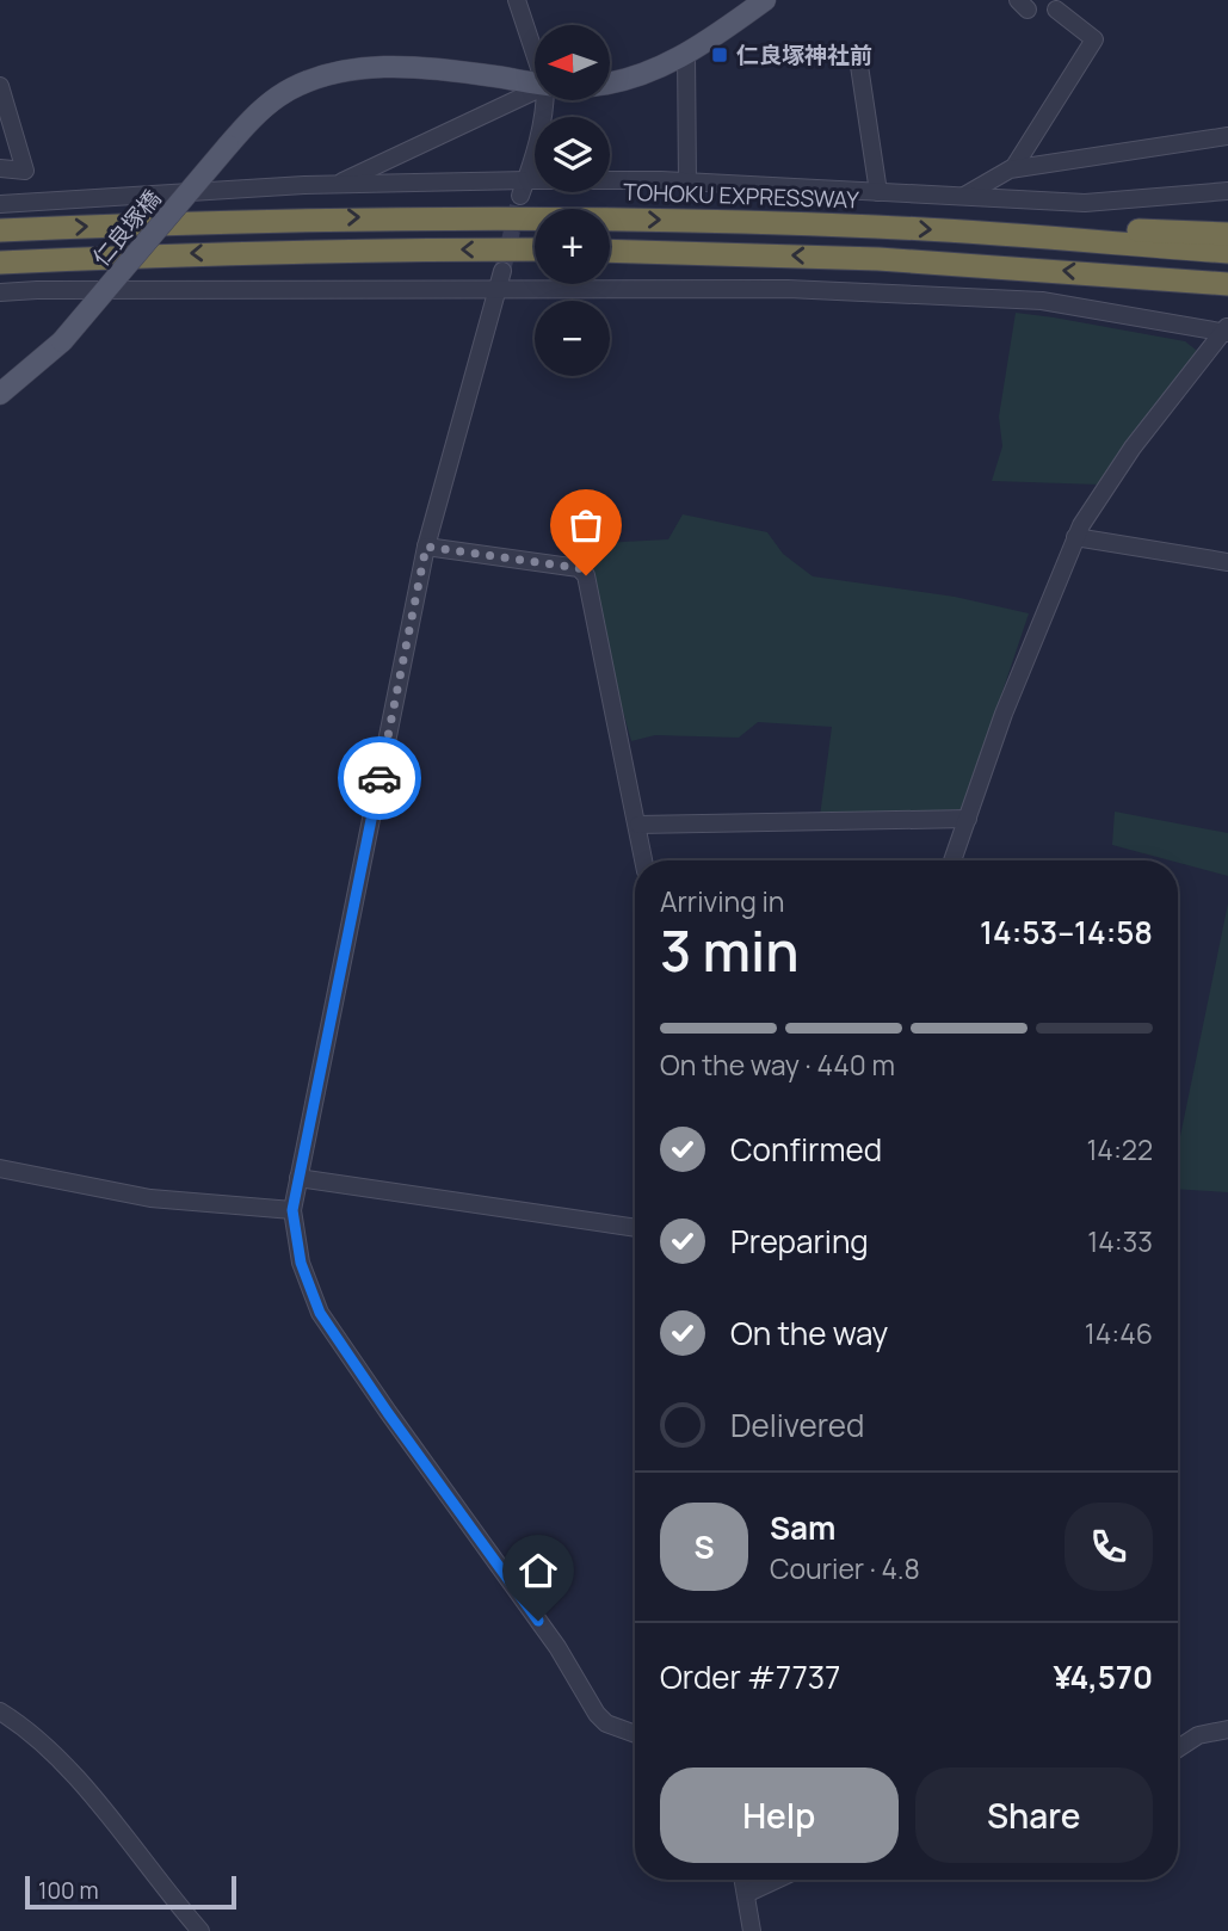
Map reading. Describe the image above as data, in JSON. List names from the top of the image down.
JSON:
{
  "streets": {
    "highway": ["TOHOKU EXPRESSWAY"],
    "main road": ["仁良塚橋"]
  },
  "places": {
    "transit": ["仁良塚神社前"]
  },
  "scale_bar": "100 m",
  "north": "left",
  "page": {
    "map_buttons": ["+", "−"],
    "heading": ["3 min", "Arriving in", "14:53–14:58"],
    "panel": [
      "Sam",
      "Courier · 4.8",
      "Order #7737",
      "¥4,570"
    ],
    "bar": "On the way · 440 m",
    "list": [
      ["Confirmed", "14:22"],
      ["Preparing", "14:33"],
      ["On the way", "14:46"],
      "Delivered"
    ],
    "round": "S",
    "buttons": ["Help", "Share"],
    "scale": "100 m"
  }
}
